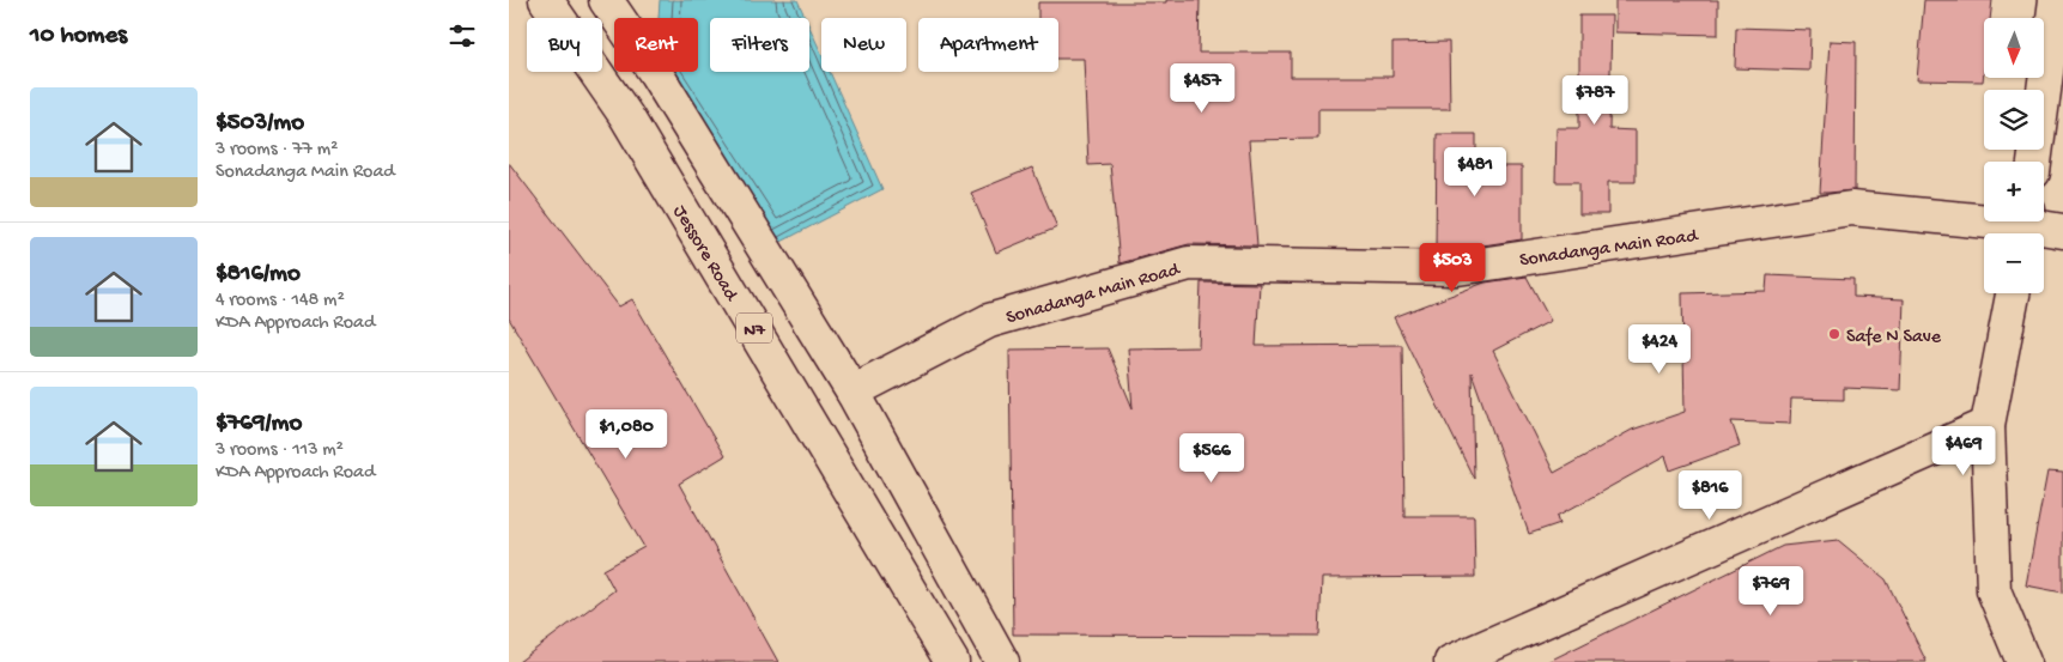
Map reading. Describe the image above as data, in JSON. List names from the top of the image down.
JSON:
{
  "streets": {
    "main road": ["Sonadanga Main Road", "Jessore Road", "N7"]
  },
  "crossings": [
    ["Sonadanga Main Road", "N7"]
  ],
  "places": ["Safe N Save"],
  "north": "bottom",
  "page": {
    "heading": "10 homes",
    "map_buttons": ["+", "−"],
    "chip": [
      "Buy",
      "Rent",
      "Filters",
      "New",
      "Apartment"
    ],
    "price": [
      "$457",
      "$787",
      "$481",
      "$503",
      "$424",
      "$1,080",
      "$469",
      "$566",
      "$816",
      "$769"
    ],
    "list": [
      {
        "name": "$503/mo",
        "note": "3 rooms · 77 m² · Sonadanga Main Road"
      },
      {
        "name": "$816/mo",
        "note": "4 rooms · 148 m² · KDA Approach Road"
      },
      {
        "name": "$769/mo",
        "note": "3 rooms · 113 m² · KDA Approach Road"
      }
    ]
  }
}
